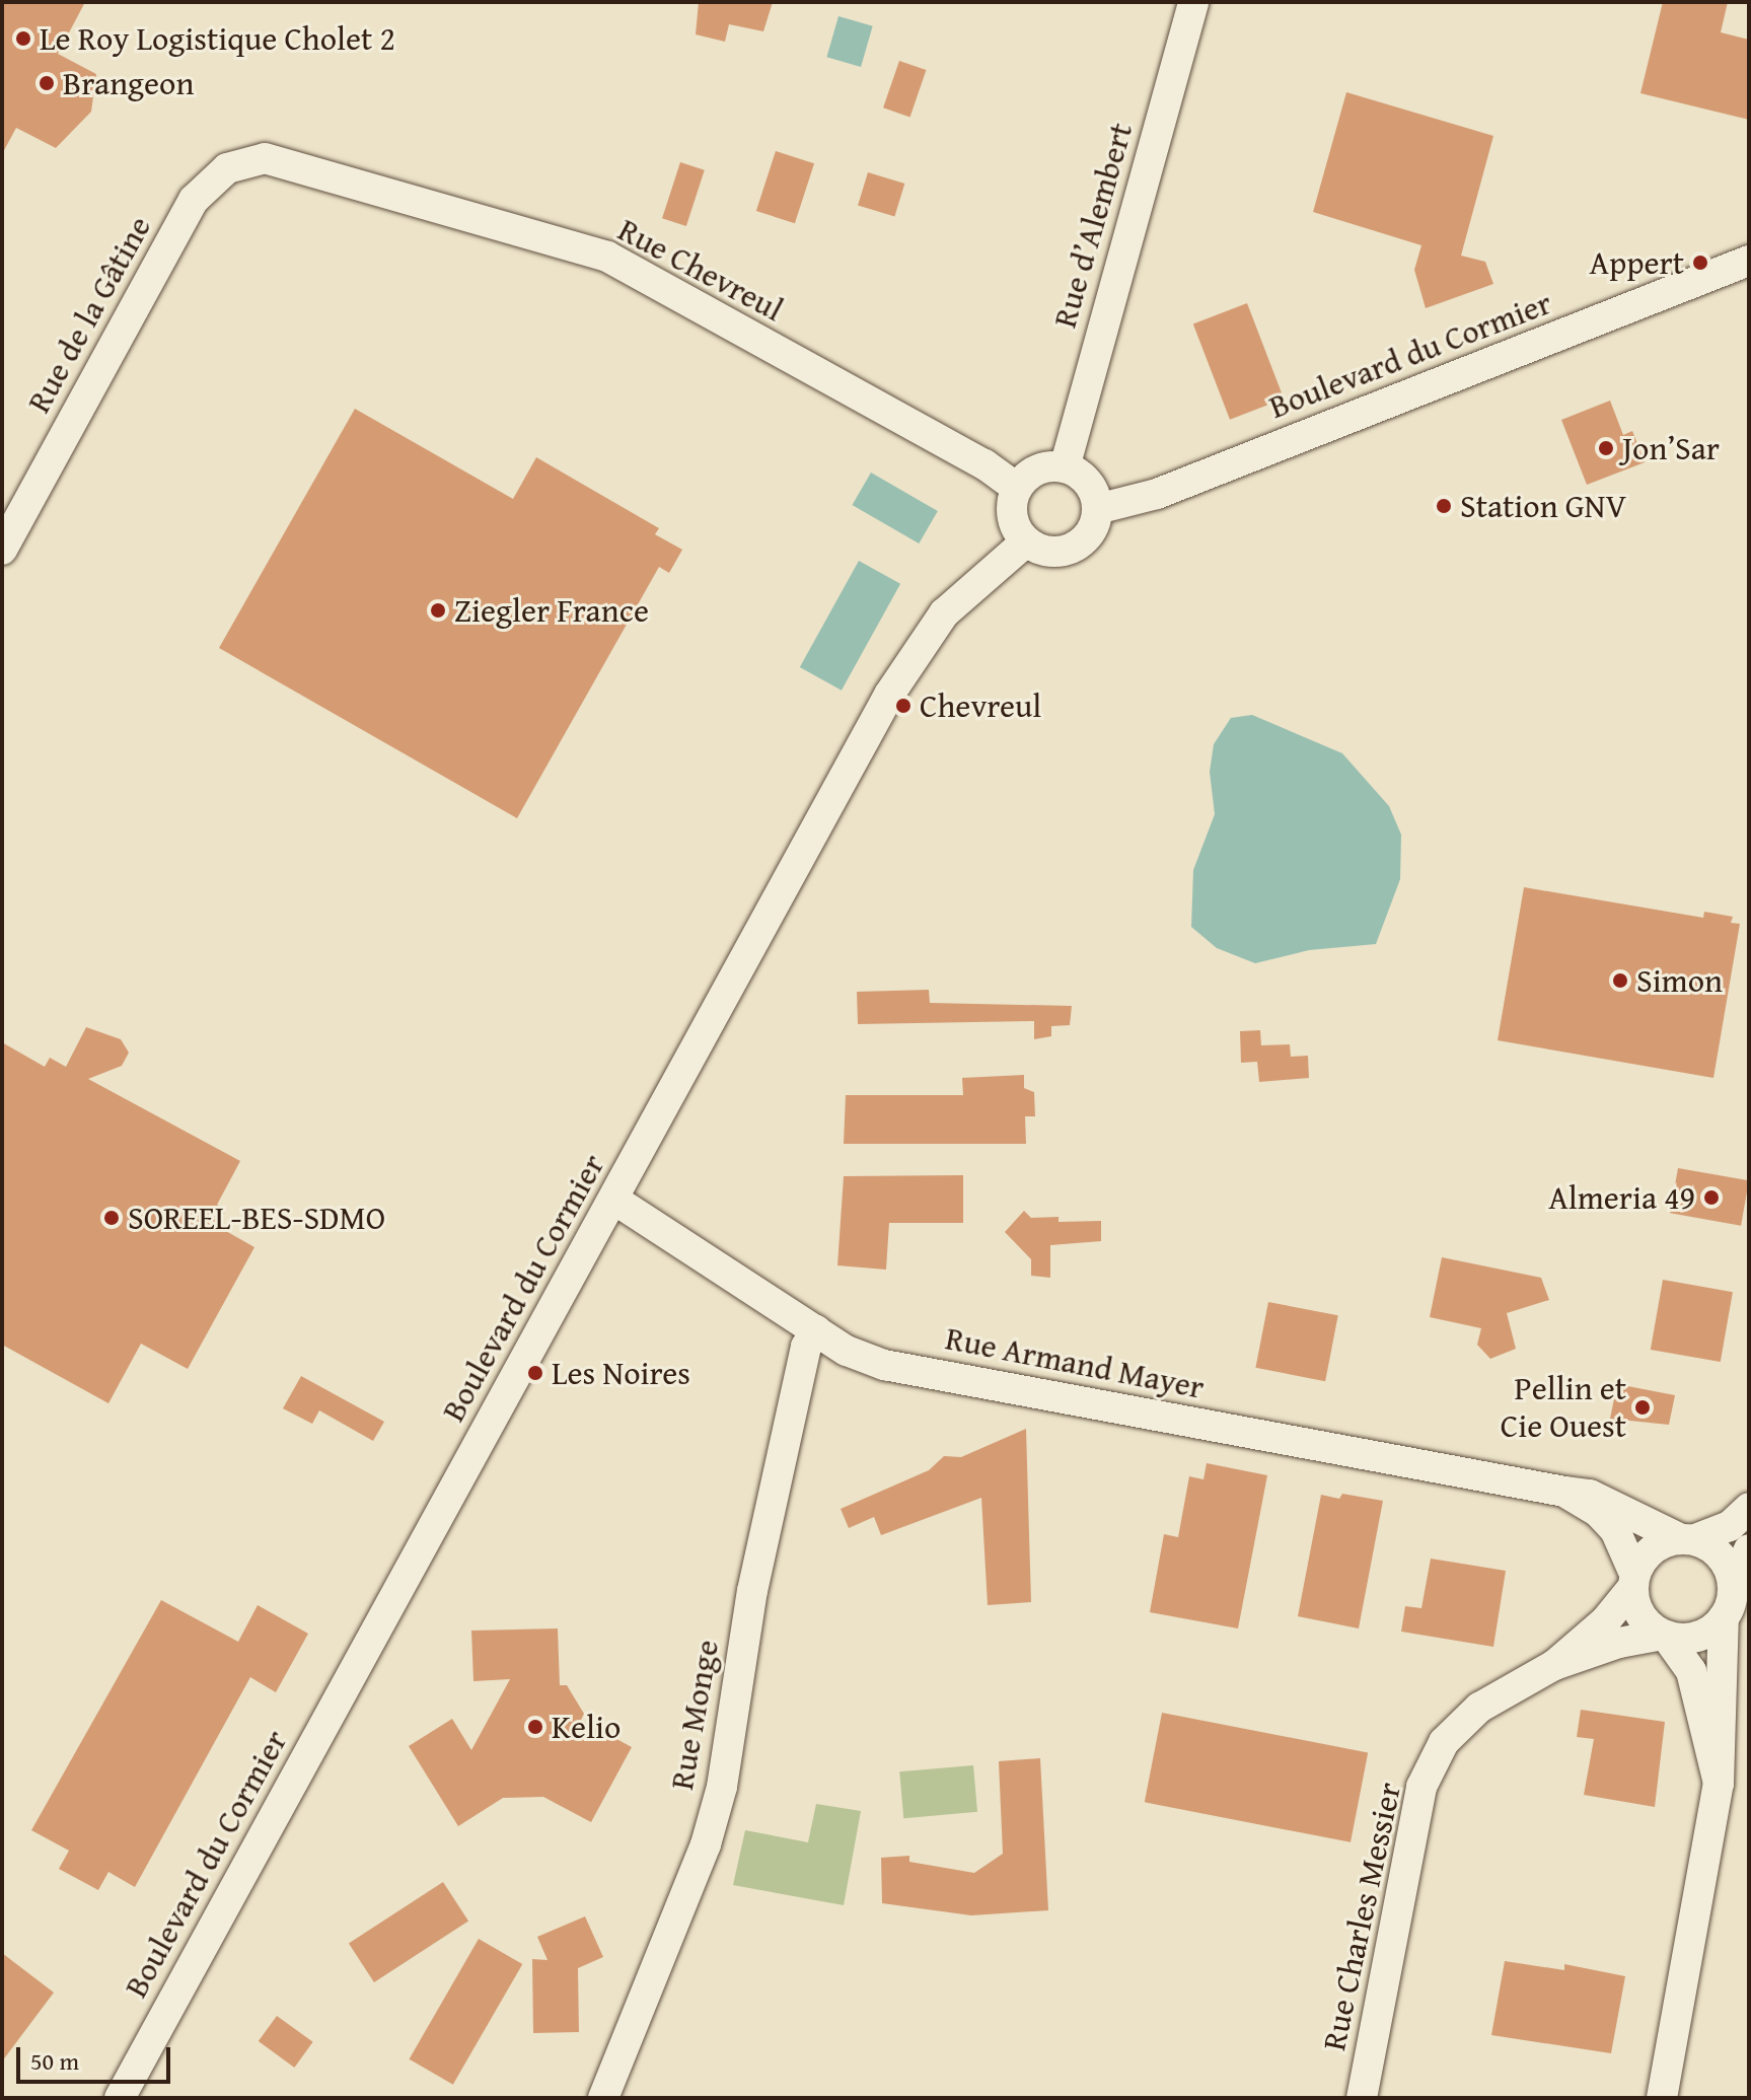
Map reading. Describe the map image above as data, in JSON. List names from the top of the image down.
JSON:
{
  "streets": {
    "street": [
      "Rue d’Alembert",
      "Rue Chevreul",
      "Rue de la Gâtine",
      "Boulevard du Cormier",
      "Rue Armand Mayer",
      "Rue Monge",
      "Rue Charles Messier"
    ]
  },
  "crossings": [
    ["Rue d’Alembert", "Rue Chevreul"],
    ["Rue d’Alembert", "Boulevard du Cormier"],
    ["Rue Chevreul", "Rue de la Gâtine"],
    ["Rue Chevreul", "Boulevard du Cormier"],
    ["Boulevard du Cormier", "Rue Armand Mayer"],
    ["Rue Armand Mayer", "Rue Monge"],
    ["Rue Armand Mayer", "Rue Charles Messier"]
  ],
  "places": [
    "Le Roy Logistique Cholet 2",
    "Brangeon",
    "Appert",
    "Jon’Sar",
    "Station GNV",
    "Ziegler France",
    "Chevreul",
    "Simon",
    "Almeria 49",
    "SOREEL-BES-SDMO",
    "Les Noires",
    "Pellin et Cie Ouest",
    "Kelio"
  ],
  "scale_bar": "50 m"
}
